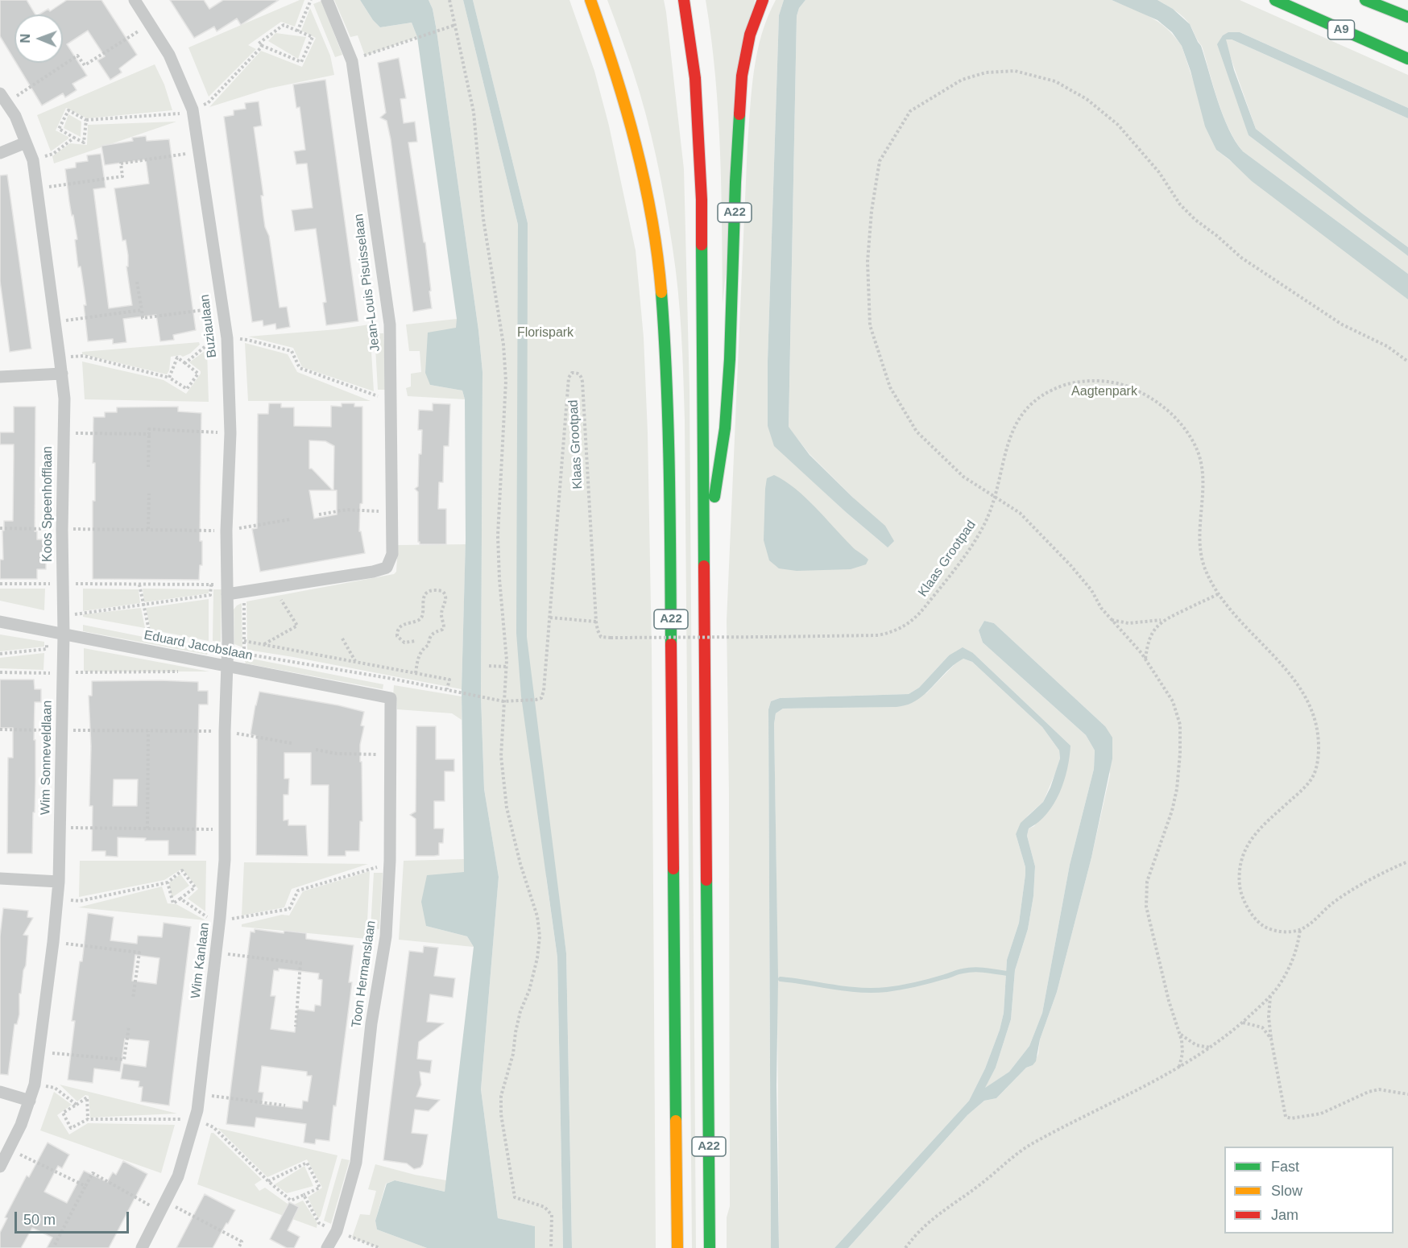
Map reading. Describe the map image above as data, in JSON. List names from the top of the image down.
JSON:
{
  "streets": {
    "highway": ["A9", "A22"],
    "street": [
      "Jean-Louis Pisuisselaan",
      "Buziaulaan",
      "Koos Speenhofflaan",
      "Eduard Jacobslaan",
      "Wim Sonneveldlaan",
      "Wim Kanlaan",
      "Toon Hermanslaan"
    ],
    "path": ["Klaas Grootpad"]
  },
  "crossings": [
    ["Buziaulaan", "Eduard Jacobslaan"],
    ["Buziaulaan", "Wim Kanlaan"],
    ["Koos Speenhofflaan", "Eduard Jacobslaan"],
    ["Koos Speenhofflaan", "Wim Sonneveldlaan"],
    ["Eduard Jacobslaan", "Wim Sonneveldlaan"],
    ["Eduard Jacobslaan", "Wim Kanlaan"],
    ["Eduard Jacobslaan", "Toon Hermanslaan"]
  ],
  "parks": ["Florispark", "Aagtenpark"],
  "legend": ["Fast", "Slow", "Jam"],
  "scale_bar": "50 m",
  "north": "left"
}
